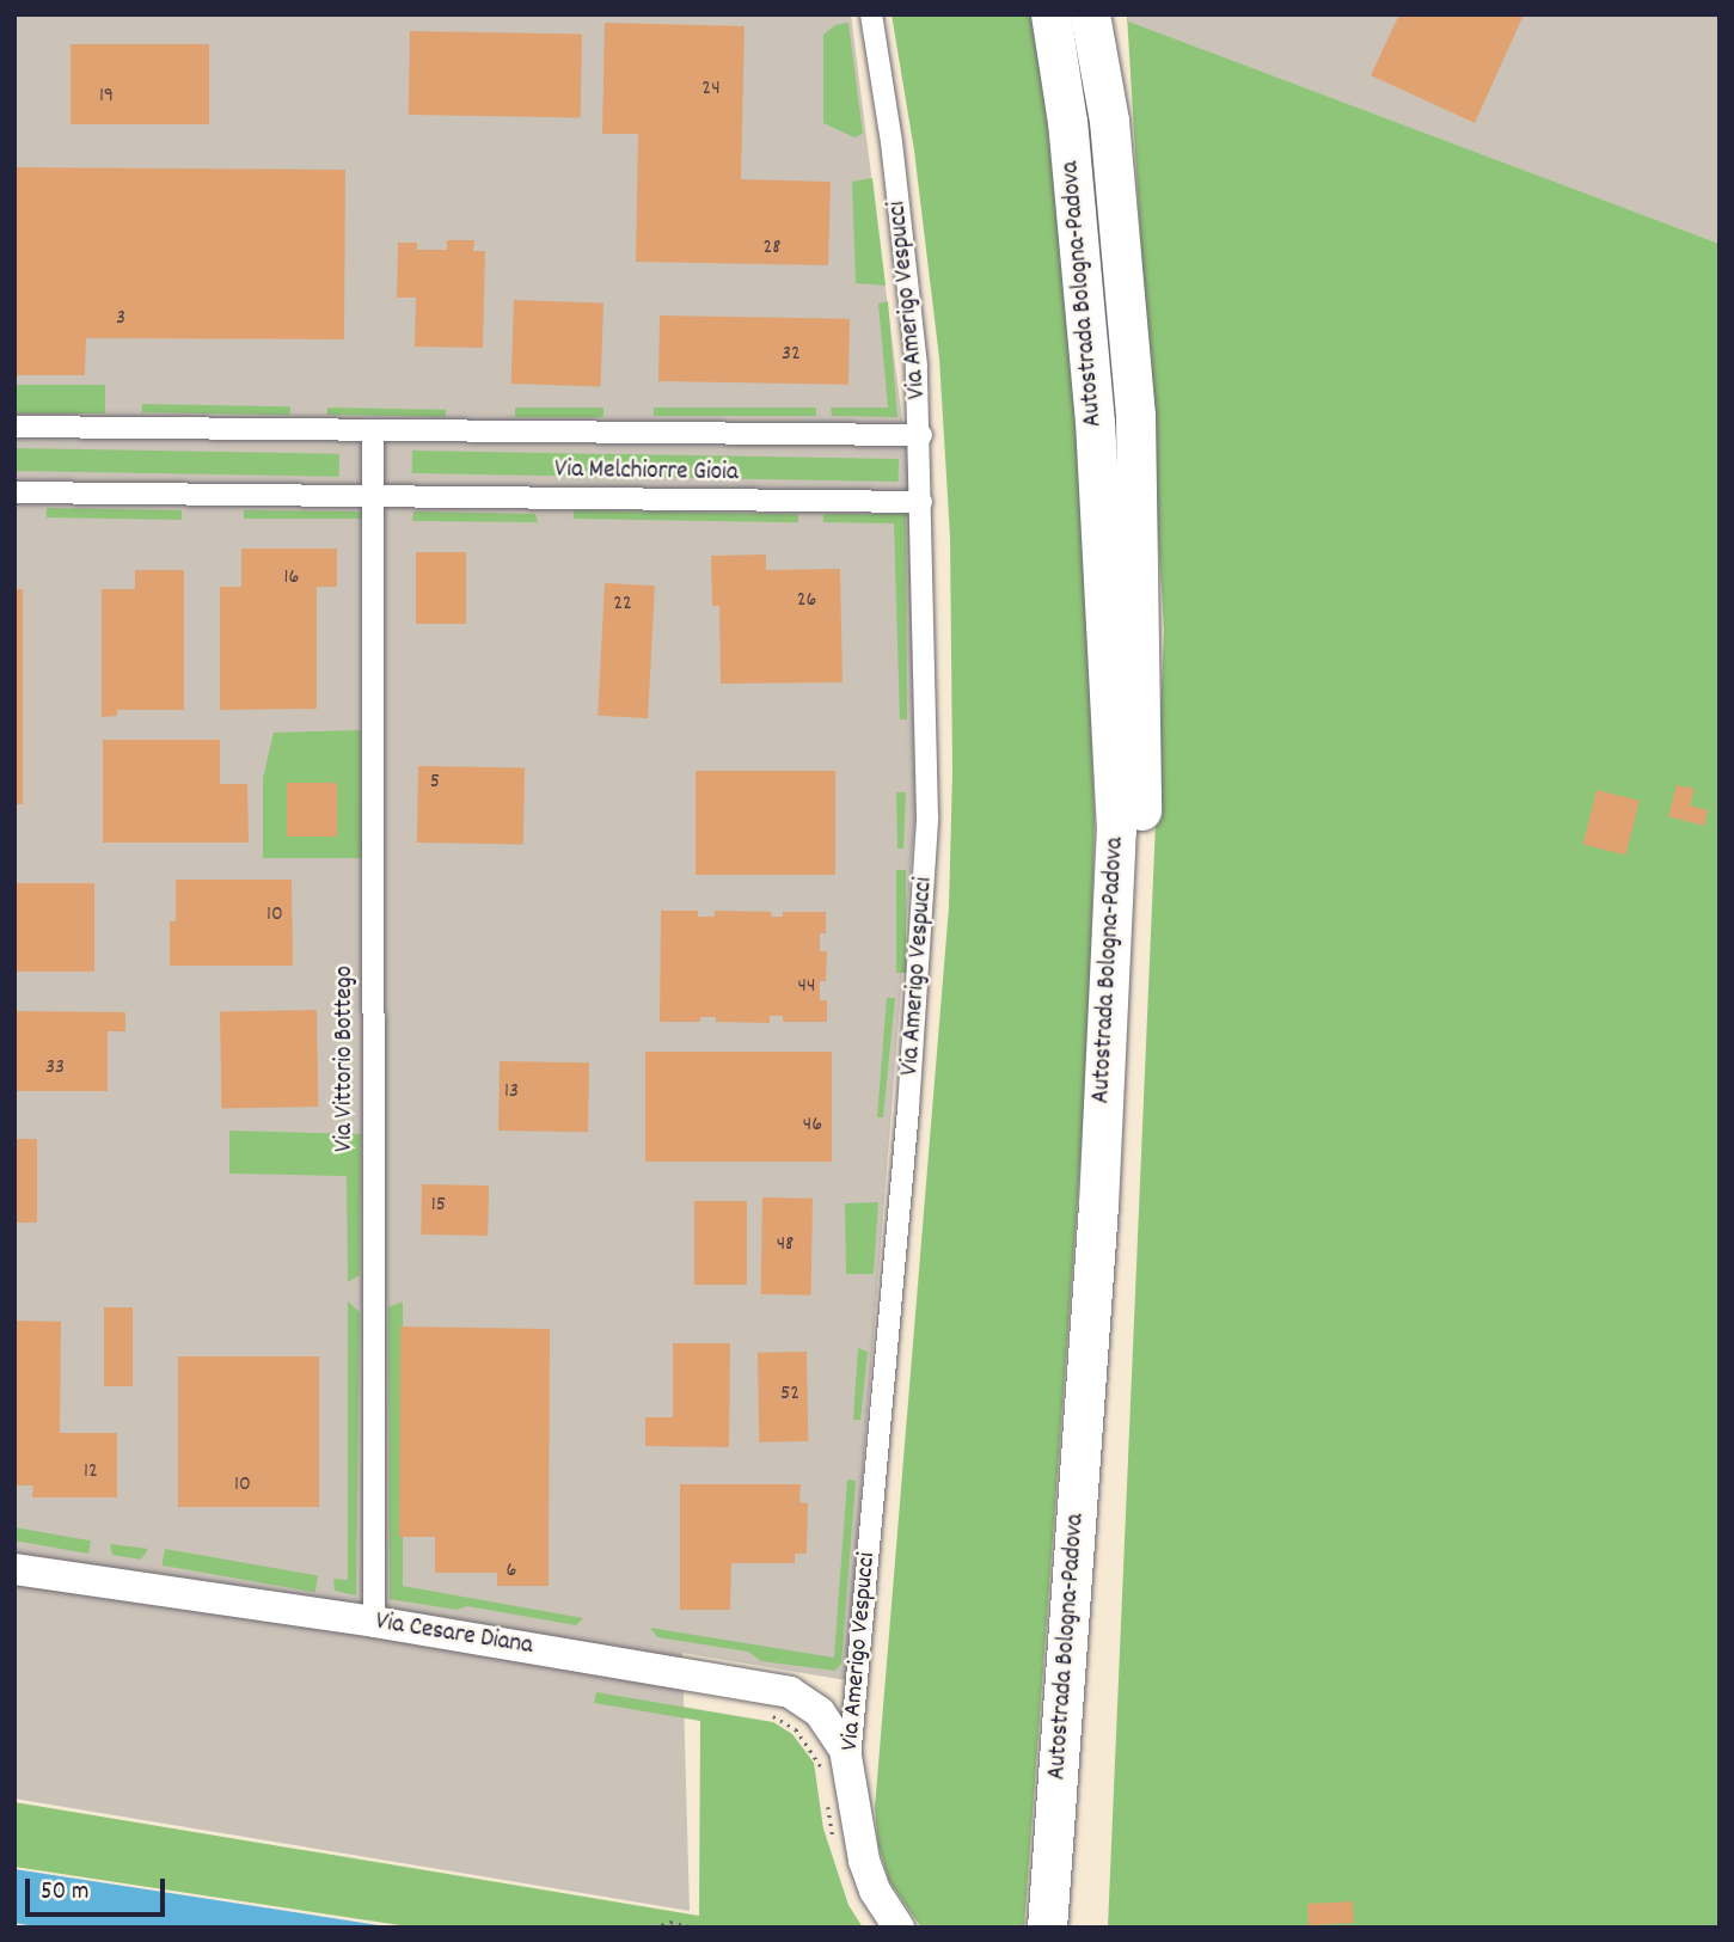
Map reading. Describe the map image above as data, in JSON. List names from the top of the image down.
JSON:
{
  "streets": {
    "highway": ["Autostrada Bologna-Padova"],
    "main road": ["Via Amerigo Vespucci", "Via Cesare Diana"],
    "street": ["Via Melchiorre Gioia", "Via Vittorio Bottego"]
  },
  "crossings": [
    ["Via Amerigo Vespucci", "Via Melchiorre Gioia"],
    ["Via Amerigo Vespucci", "Via Cesare Diana"],
    ["Via Melchiorre Gioia", "Via Vittorio Bottego"],
    ["Via Vittorio Bottego", "Via Cesare Diana"]
  ],
  "house_numbers": [
    "24",
    "19",
    "28",
    "3",
    "32",
    "16",
    "26",
    "22",
    "5",
    "10",
    "44",
    "33",
    "13",
    "46",
    "15",
    "48",
    "52",
    "12",
    "10",
    "6"
  ],
  "scale_bar": "50 m"
}
